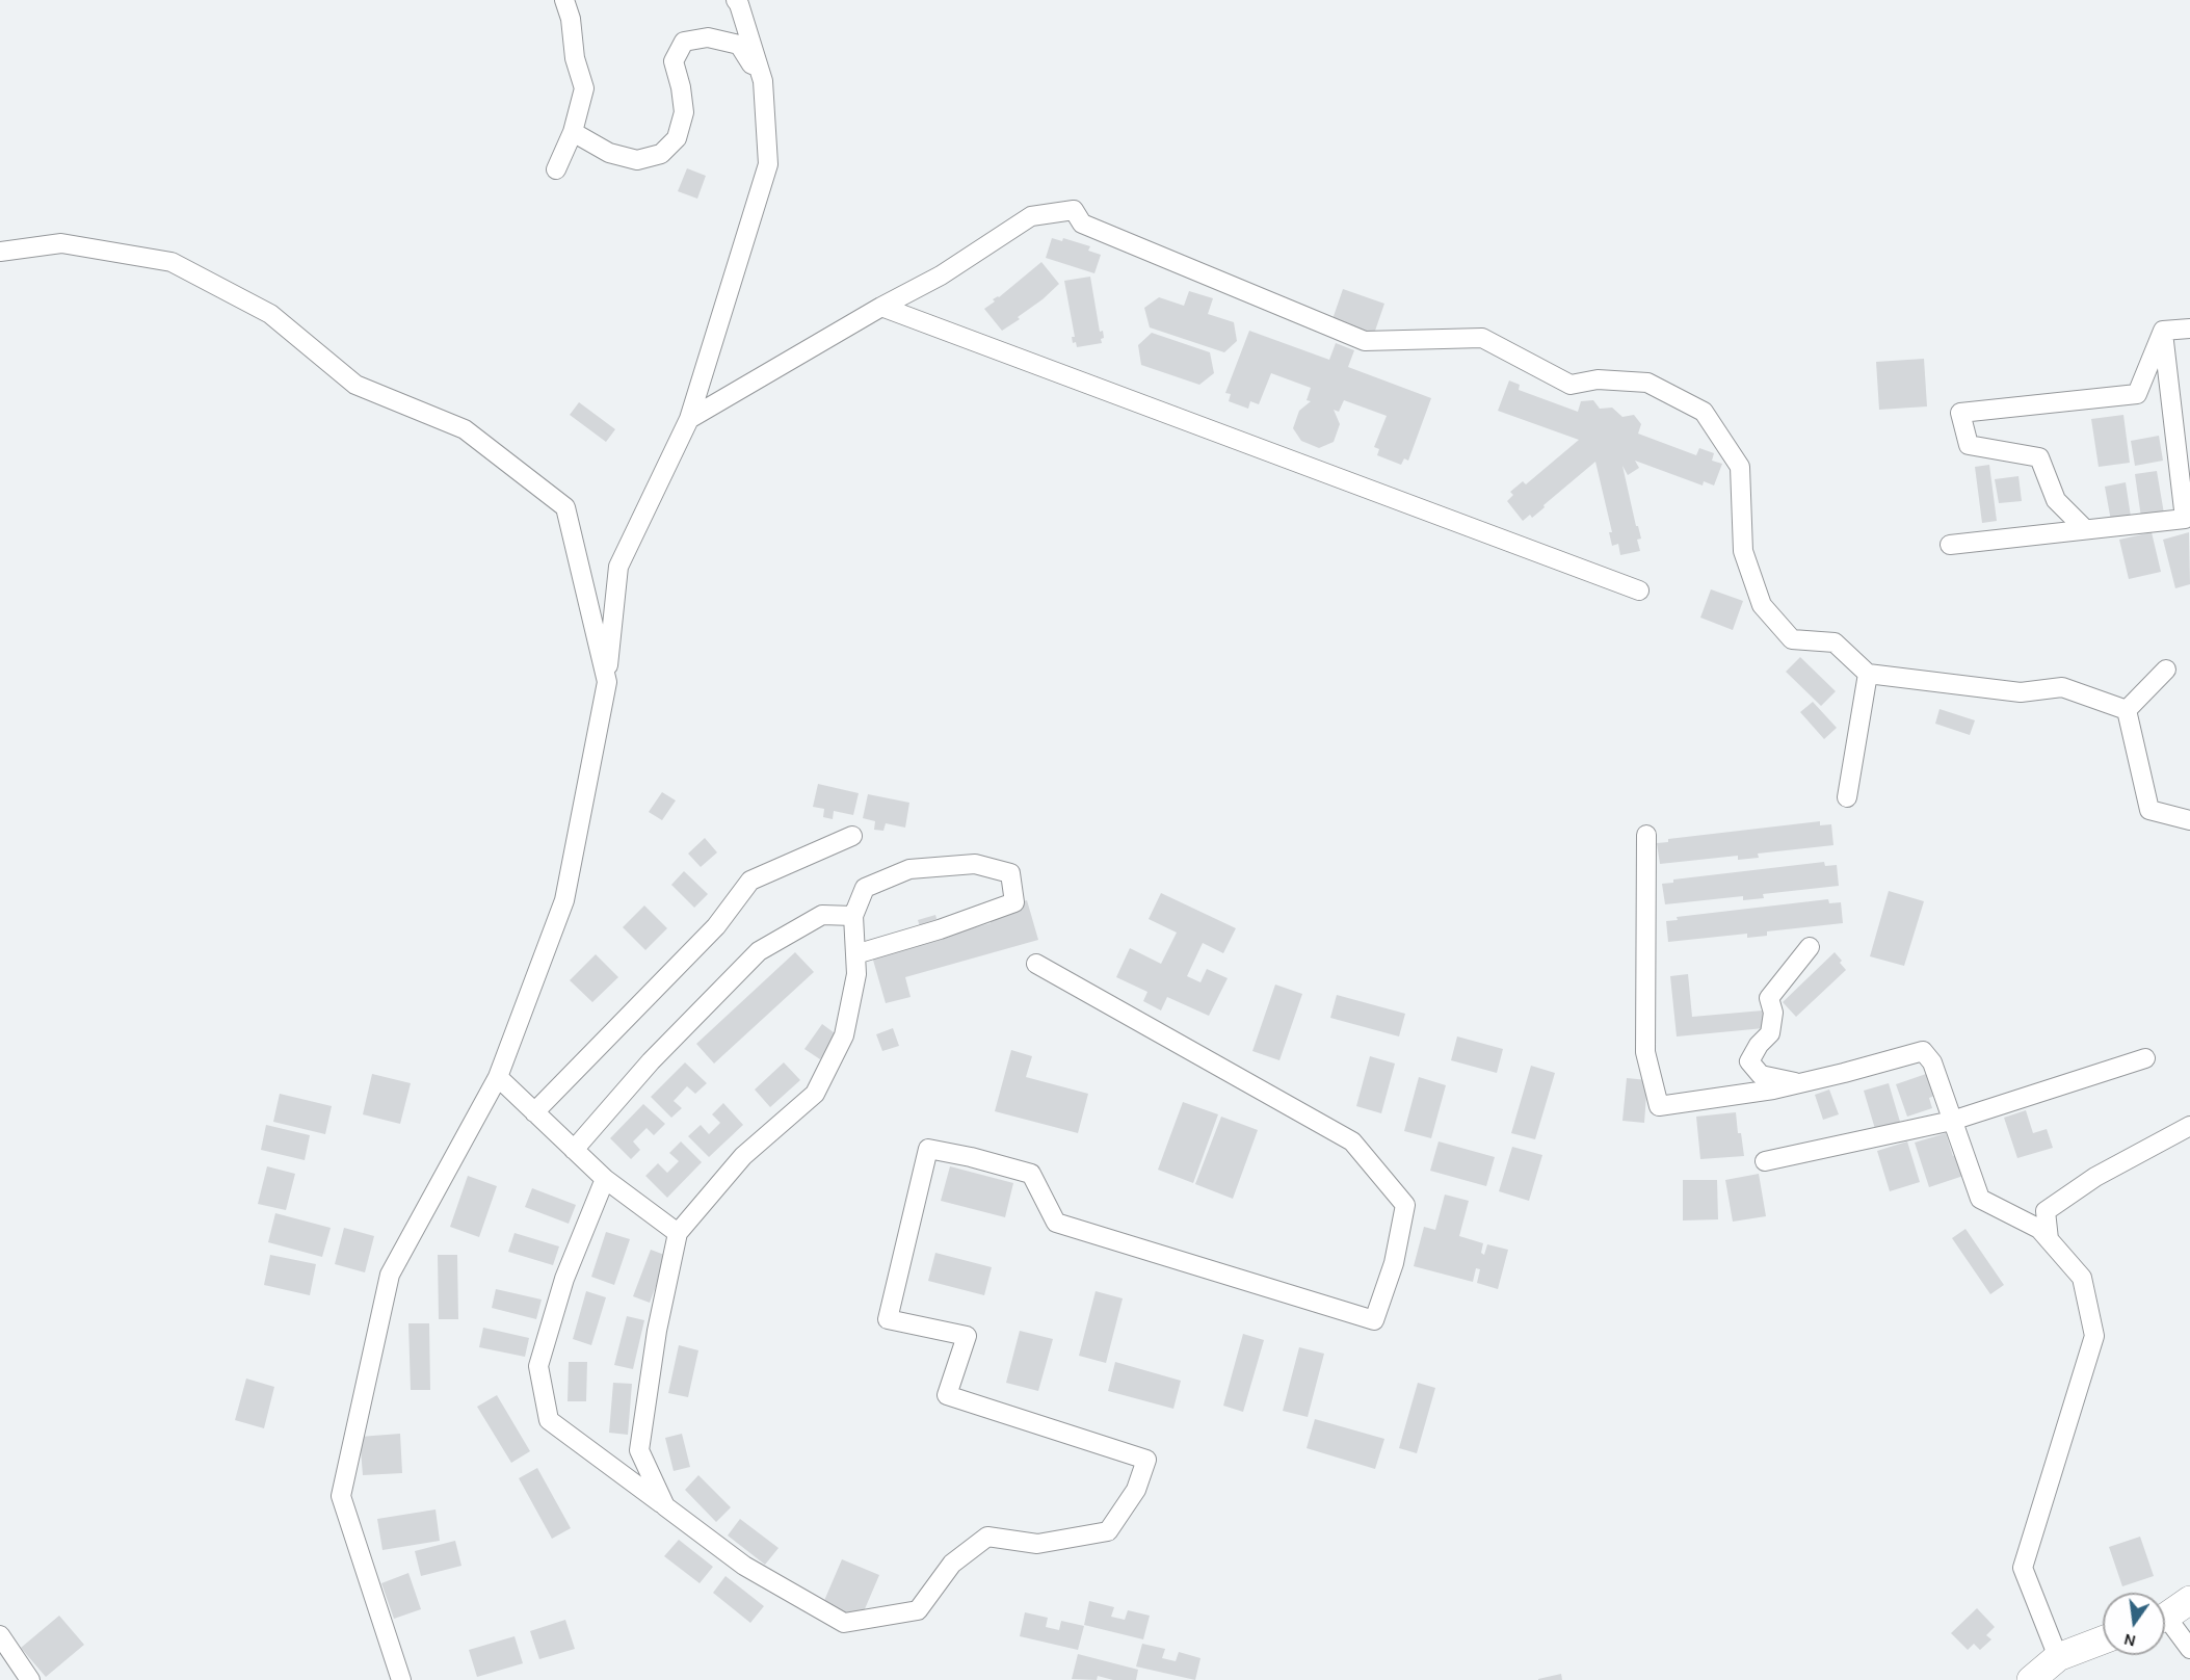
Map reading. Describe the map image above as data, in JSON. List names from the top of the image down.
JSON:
{
  "north": "bottom"
}
